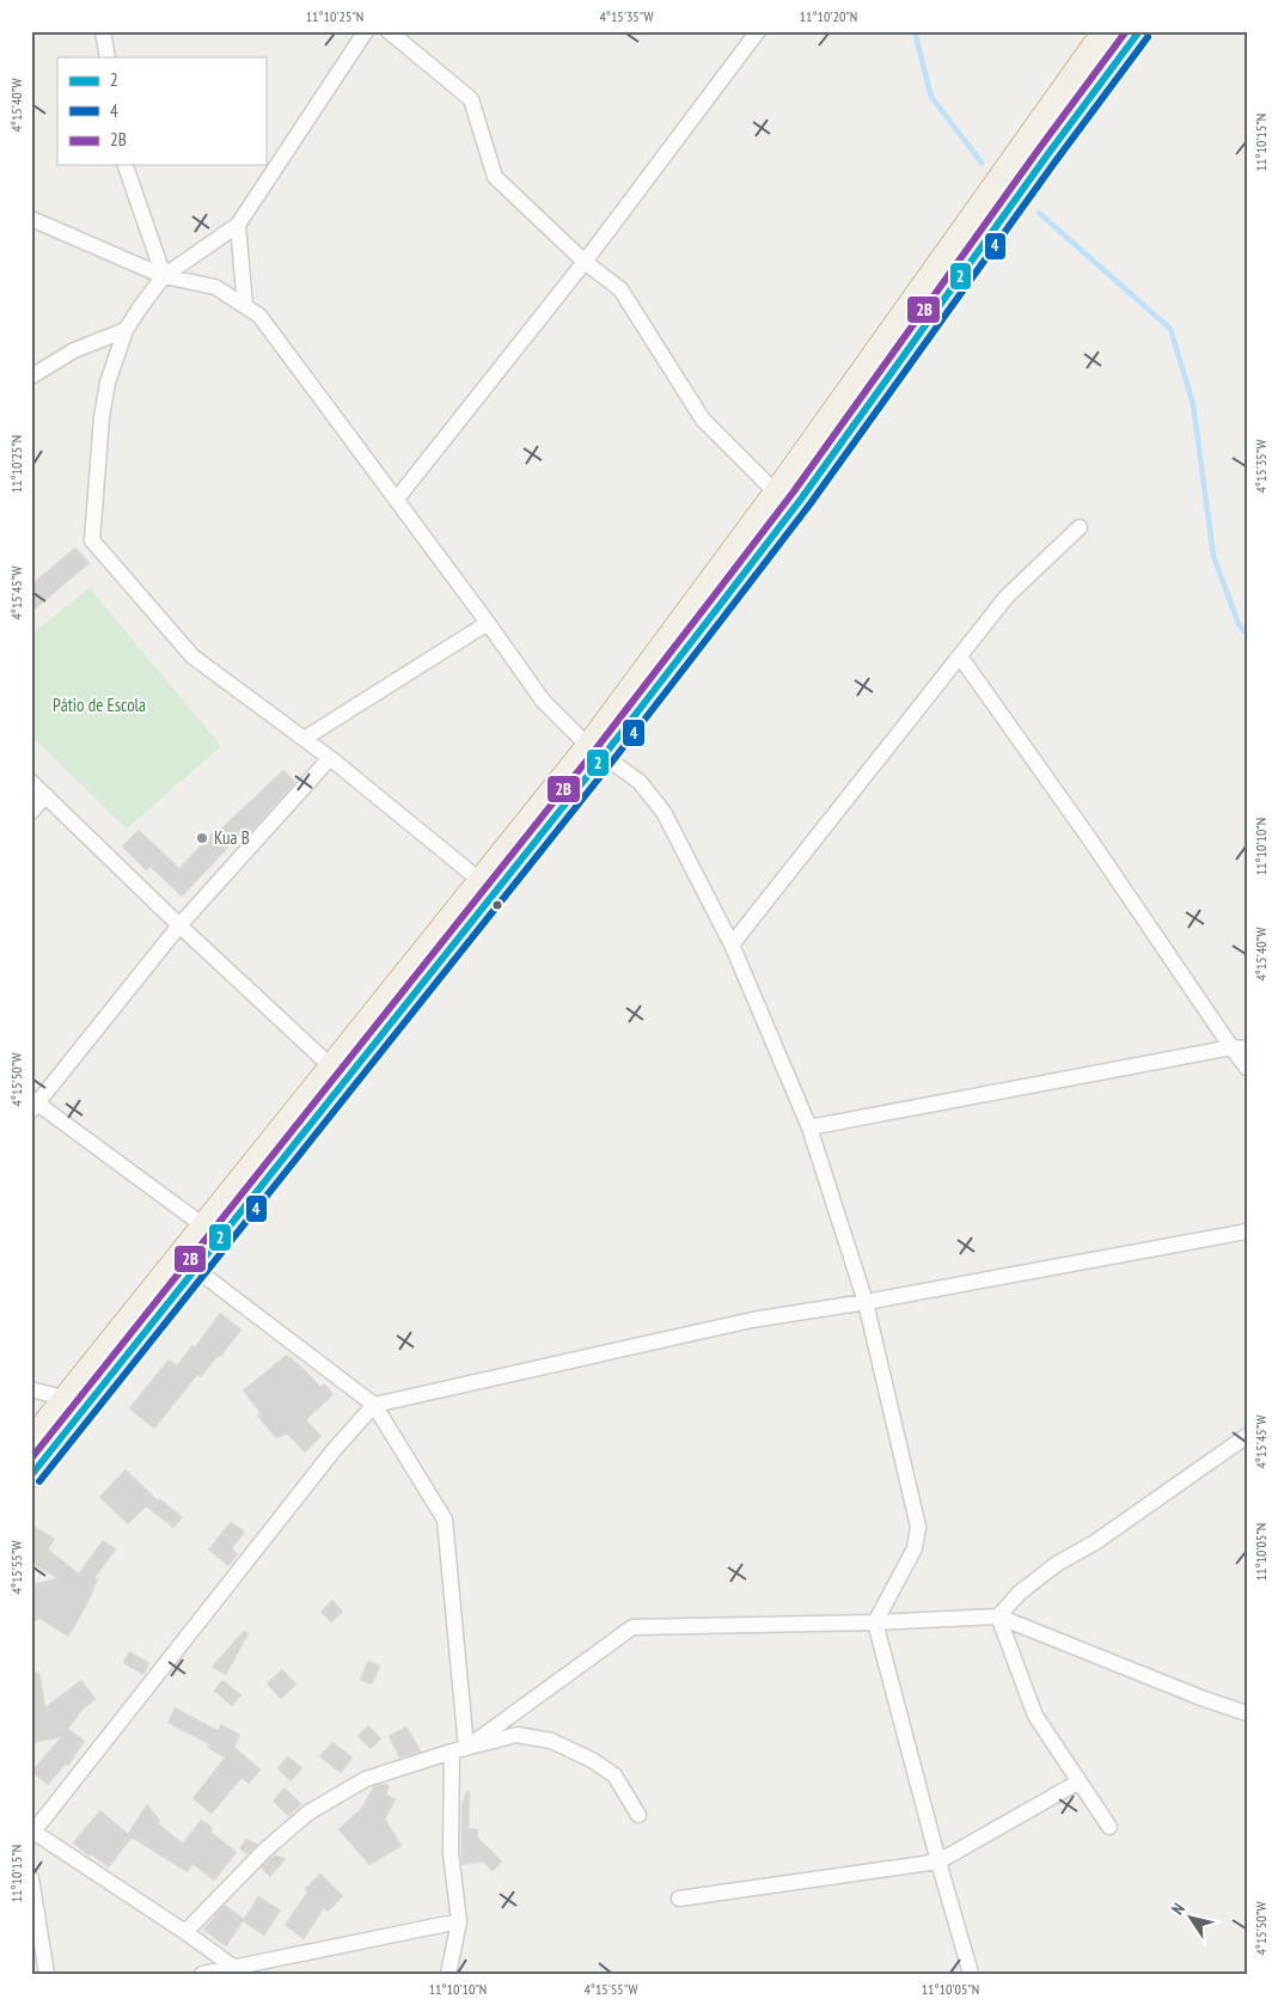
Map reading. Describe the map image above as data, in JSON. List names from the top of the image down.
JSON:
{
  "parks": ["Pátio de Escola"],
  "places": ["Kua B"],
  "lines": ["transit line 2", "transit line 2B", "transit line 4"],
  "legend": ["2", "4", "2B"],
  "north": "top left",
  "coordinates": [
    "11°10'25\"N",
    "4°15'35\"W",
    "11°10'20\"N",
    "4°15'40\"W",
    "11°10'15\"N",
    "4°15'45\"W",
    "11°10'10\"N",
    "4°15'50\"W",
    "11°10'05\"N",
    "4°15'55\"W"
  ]
}
